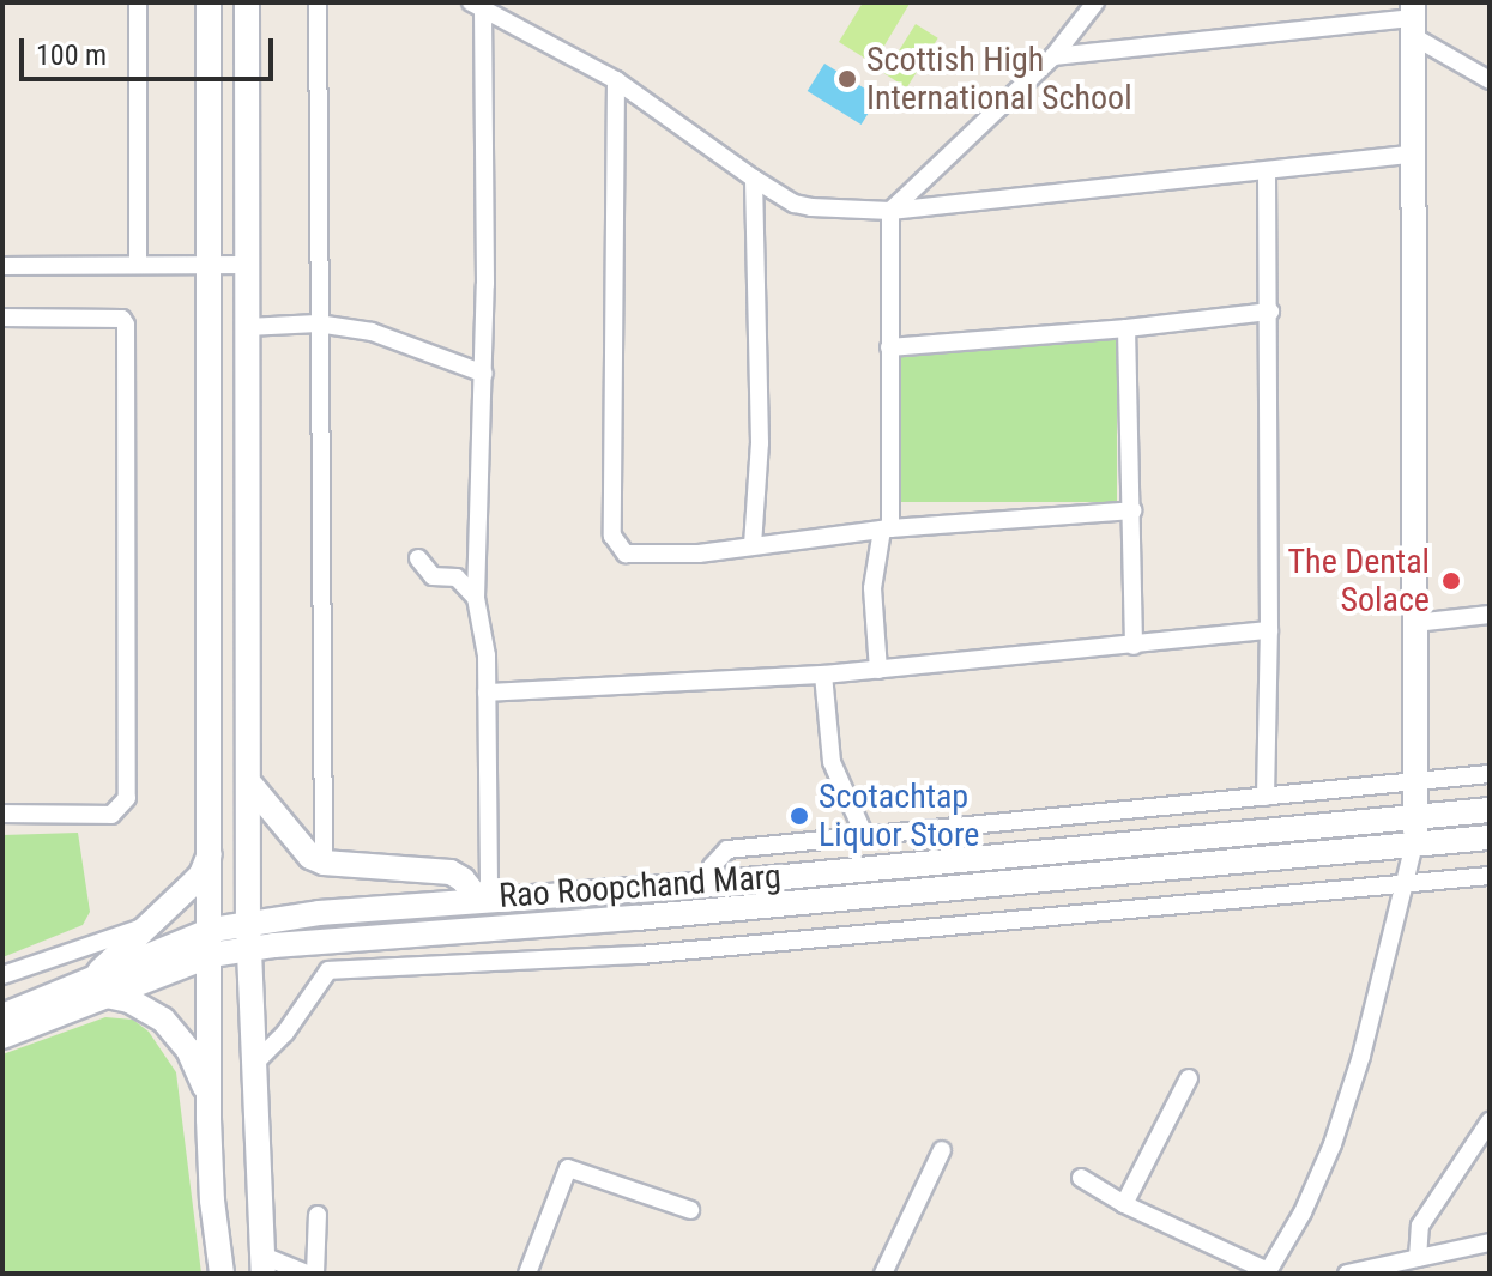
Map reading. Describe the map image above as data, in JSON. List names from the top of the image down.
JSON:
{
  "streets": {
    "main road": ["Rao Roopchand Marg"]
  },
  "places": ["Scottish High International School", "The Dental Solace", "Scotachtap Liquor Store"],
  "scale_bar": "100 m"
}
